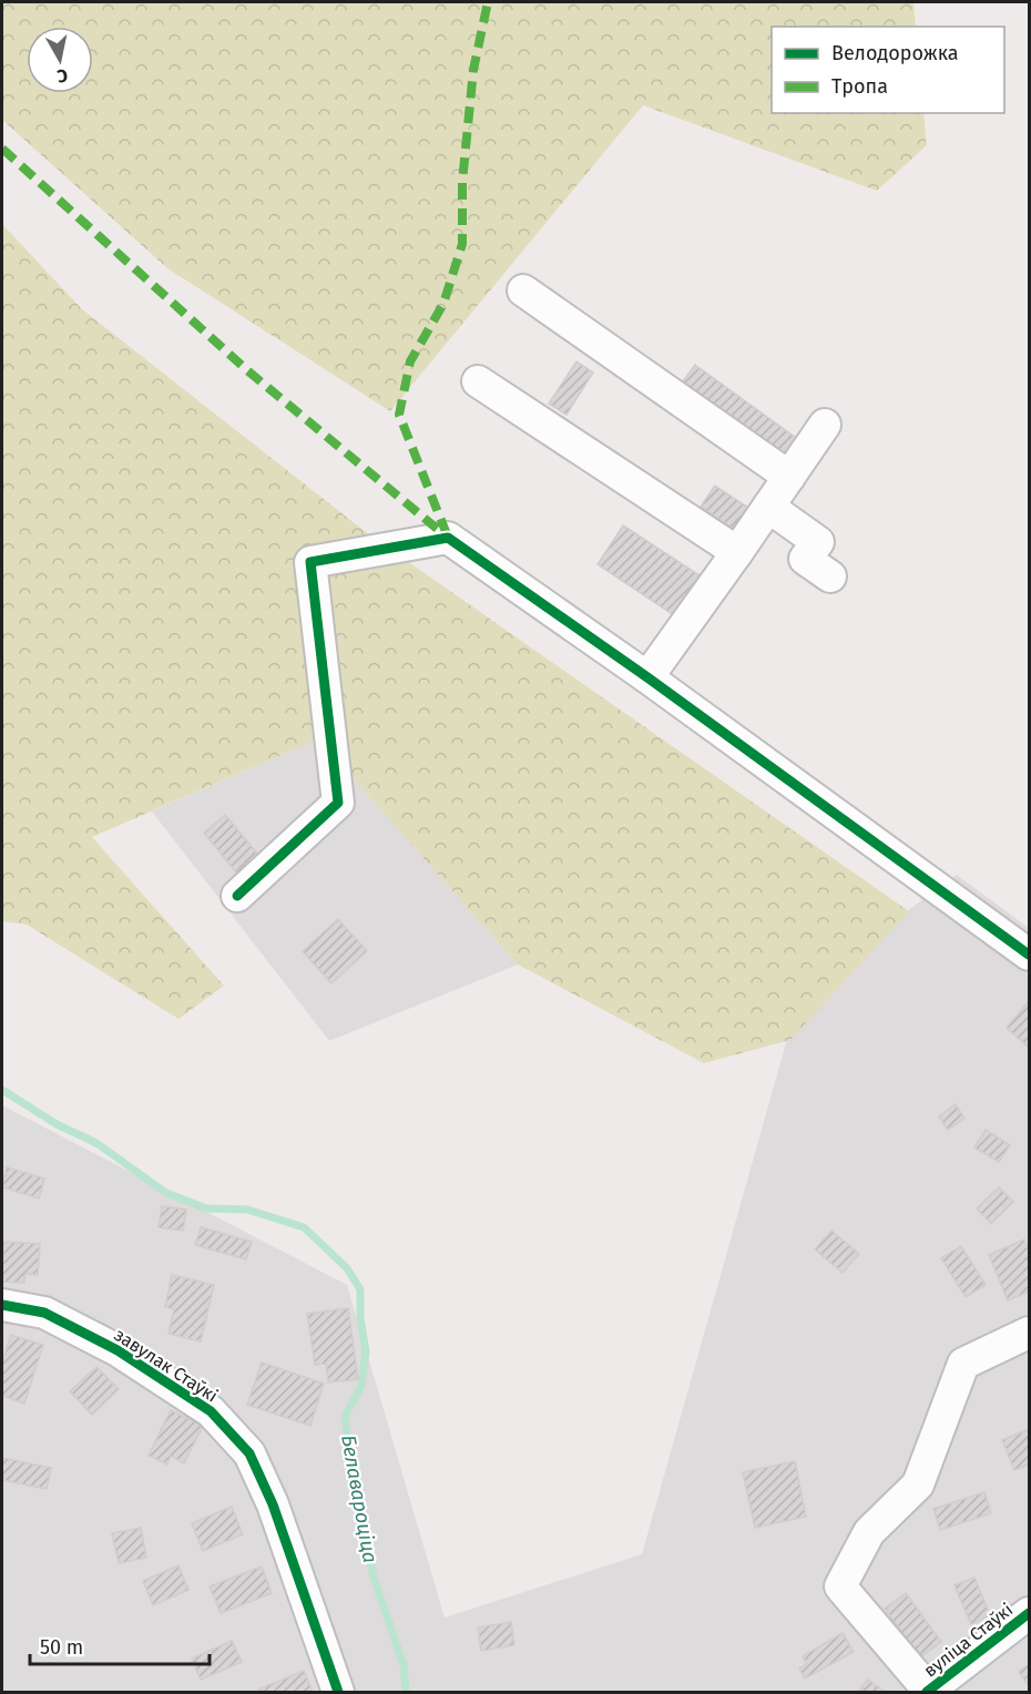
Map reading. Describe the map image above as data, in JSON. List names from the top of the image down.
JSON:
{
  "streets": {
    "street": ["завулак Стаўкі", "вуліца Стаўкі"]
  },
  "water": ["Белавароціца"],
  "legend": ["Велодорожка", "Тропа"],
  "scale_bar": "50 m",
  "north": "bottom"
}
